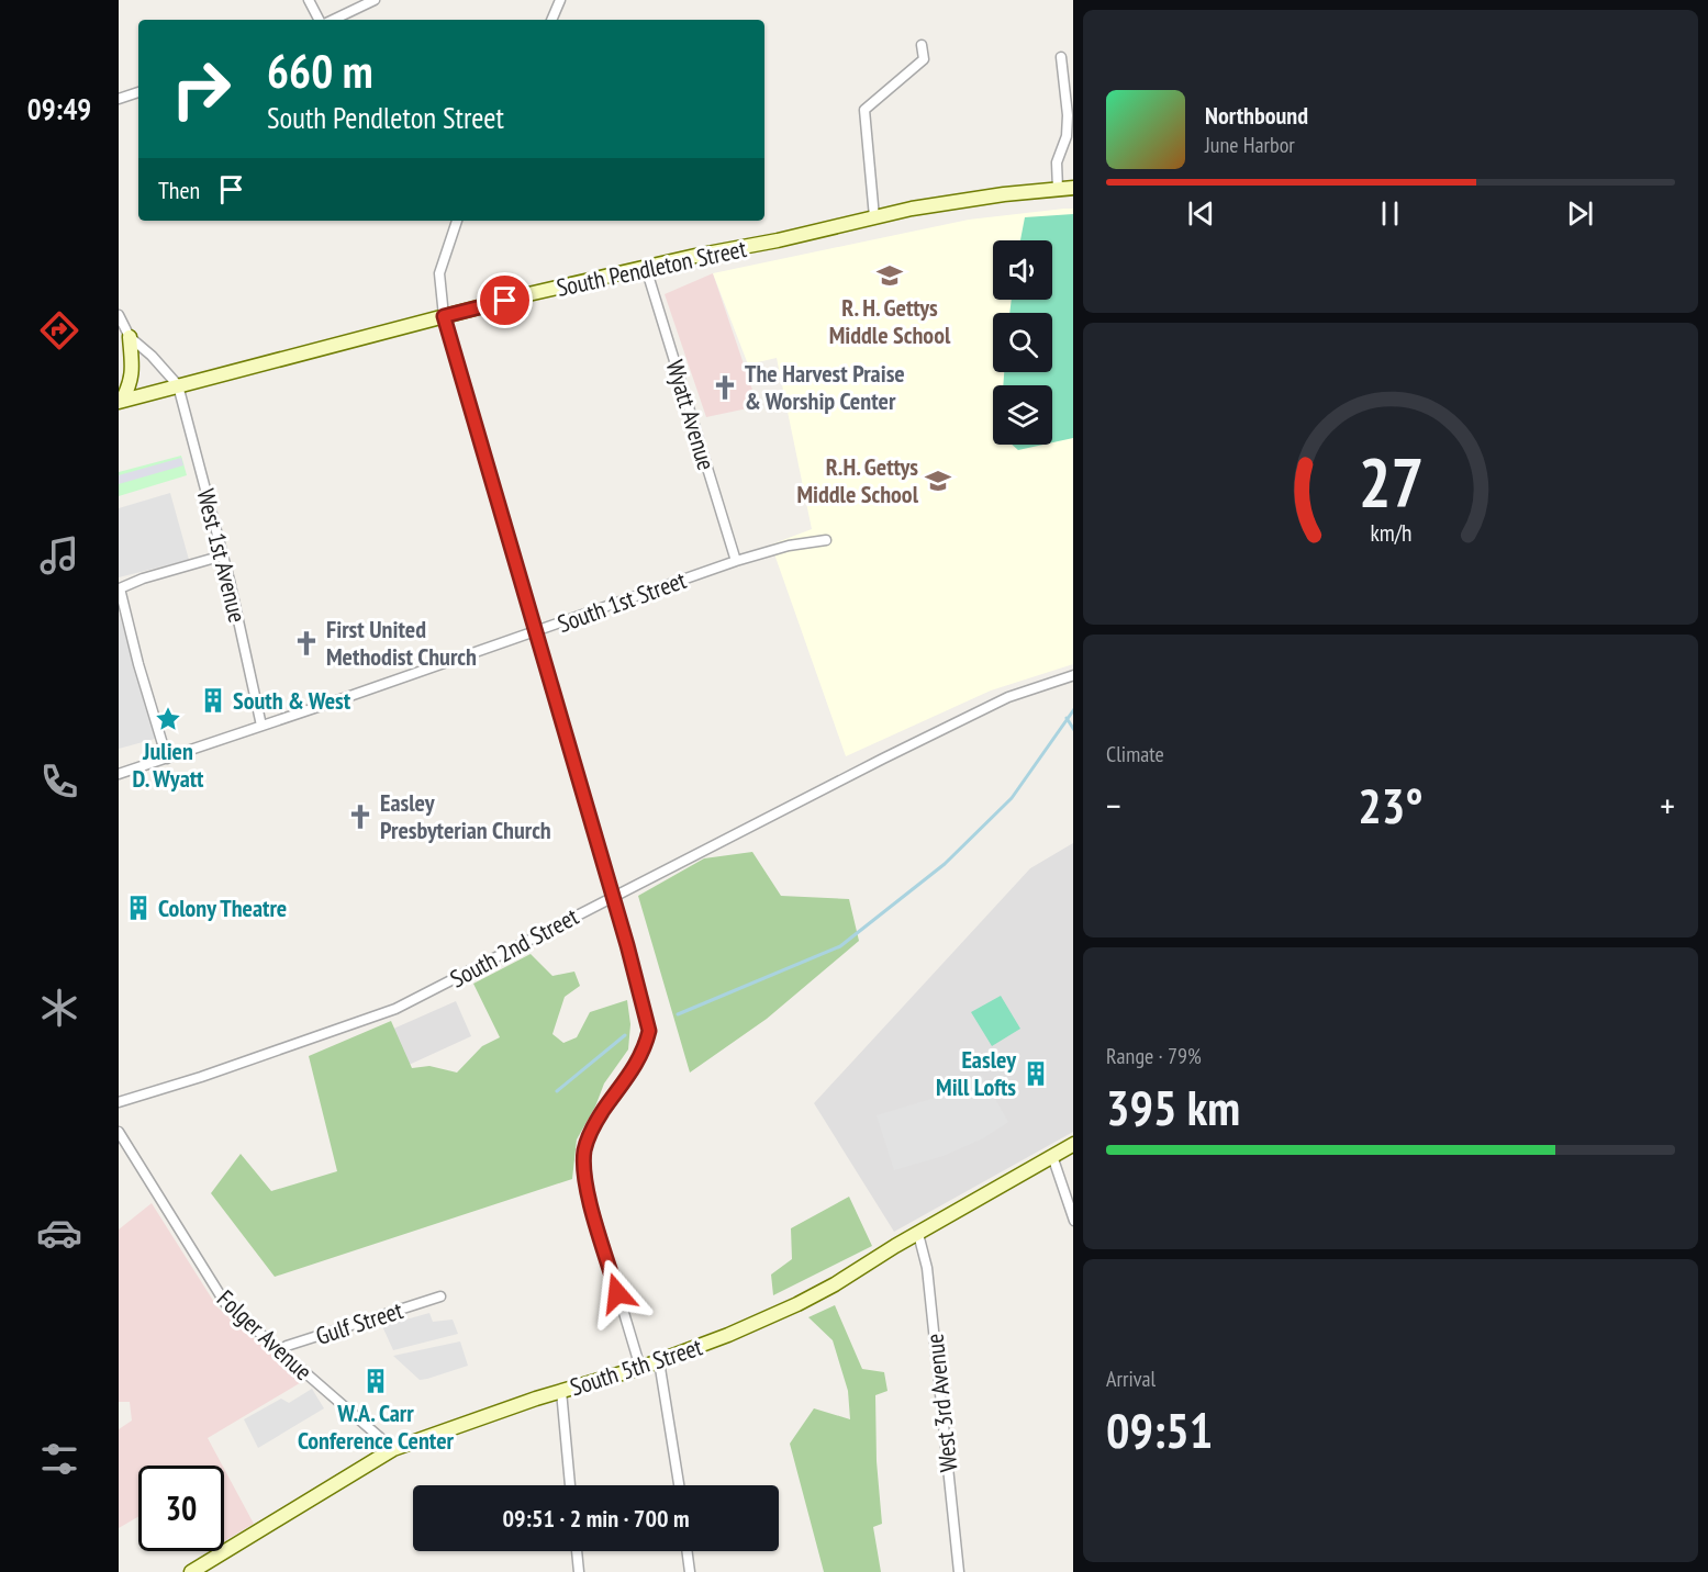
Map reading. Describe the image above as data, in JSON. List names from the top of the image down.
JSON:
{
  "streets": {
    "main road": ["South Pendleton Street", "South 5th Street"],
    "street": [
      "Wyatt Avenue",
      "West 1st Avenue",
      "South 1st Street",
      "South 2nd Street",
      "Gulf Street",
      "Folger Avenue",
      "West 3rd Avenue"
    ]
  },
  "crossings": [
    ["South Pendleton Street", "Wyatt Avenue"],
    ["South Pendleton Street", "West 1st Avenue"],
    ["Wyatt Avenue", "South 1st Street"],
    ["West 1st Avenue", "South 1st Street"],
    ["Gulf Street", "Folger Avenue"],
    ["Folger Avenue", "South 5th Street"],
    ["South 5th Street", "West 3rd Avenue"]
  ],
  "places": {
    "school or university": ["R. H. Gettys Middle School", "R.H. Gettys Middle School"],
    "church": ["The Harvest Praise & Worship Center", "First United Methodist Church", "Easley Presbyterian Church"],
    "building": [
      "South & West",
      "Colony Theatre",
      "Easley Mill Lofts",
      "W.A. Carr Conference Center"
    ],
    "place": ["Julien D. Wyatt"]
  },
  "page": {
    "tabs": "09:49",
    "turn": ["660 m", "South Pendleton Street"],
    "song": ["Northbound", "June Harbor"],
    "then": "Then",
    "tile": [
      "Climate",
      ["Range · 79%", "395 km"],
      ["Arrival", "09:51"]
    ],
    "heat": ["−", "23°", "+"],
    "limit": "30",
    "trip": "09:51 · 2 min · 700 m",
    "gauge": ["27", "km/h"]
  }
}
